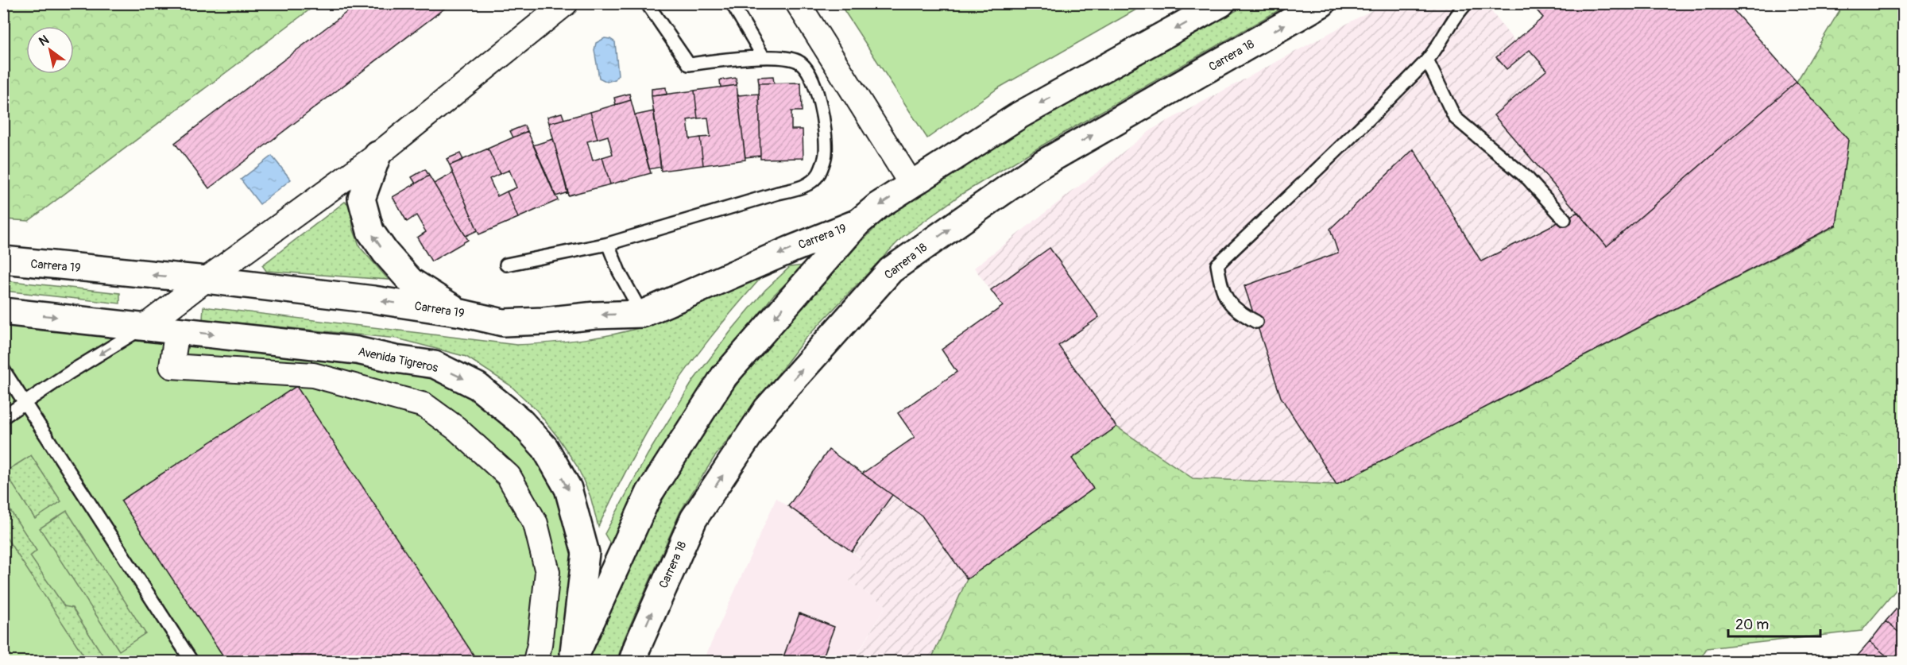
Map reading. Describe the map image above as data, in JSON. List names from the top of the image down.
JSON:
{
  "streets": {
    "main road": ["Carrera 18", "Carrera 19", "Avenida Tigreros"]
  },
  "one_way": ["Carrera 19", "Avenida Tigreros"],
  "scale_bar": "20 m",
  "north": "top left"
}
